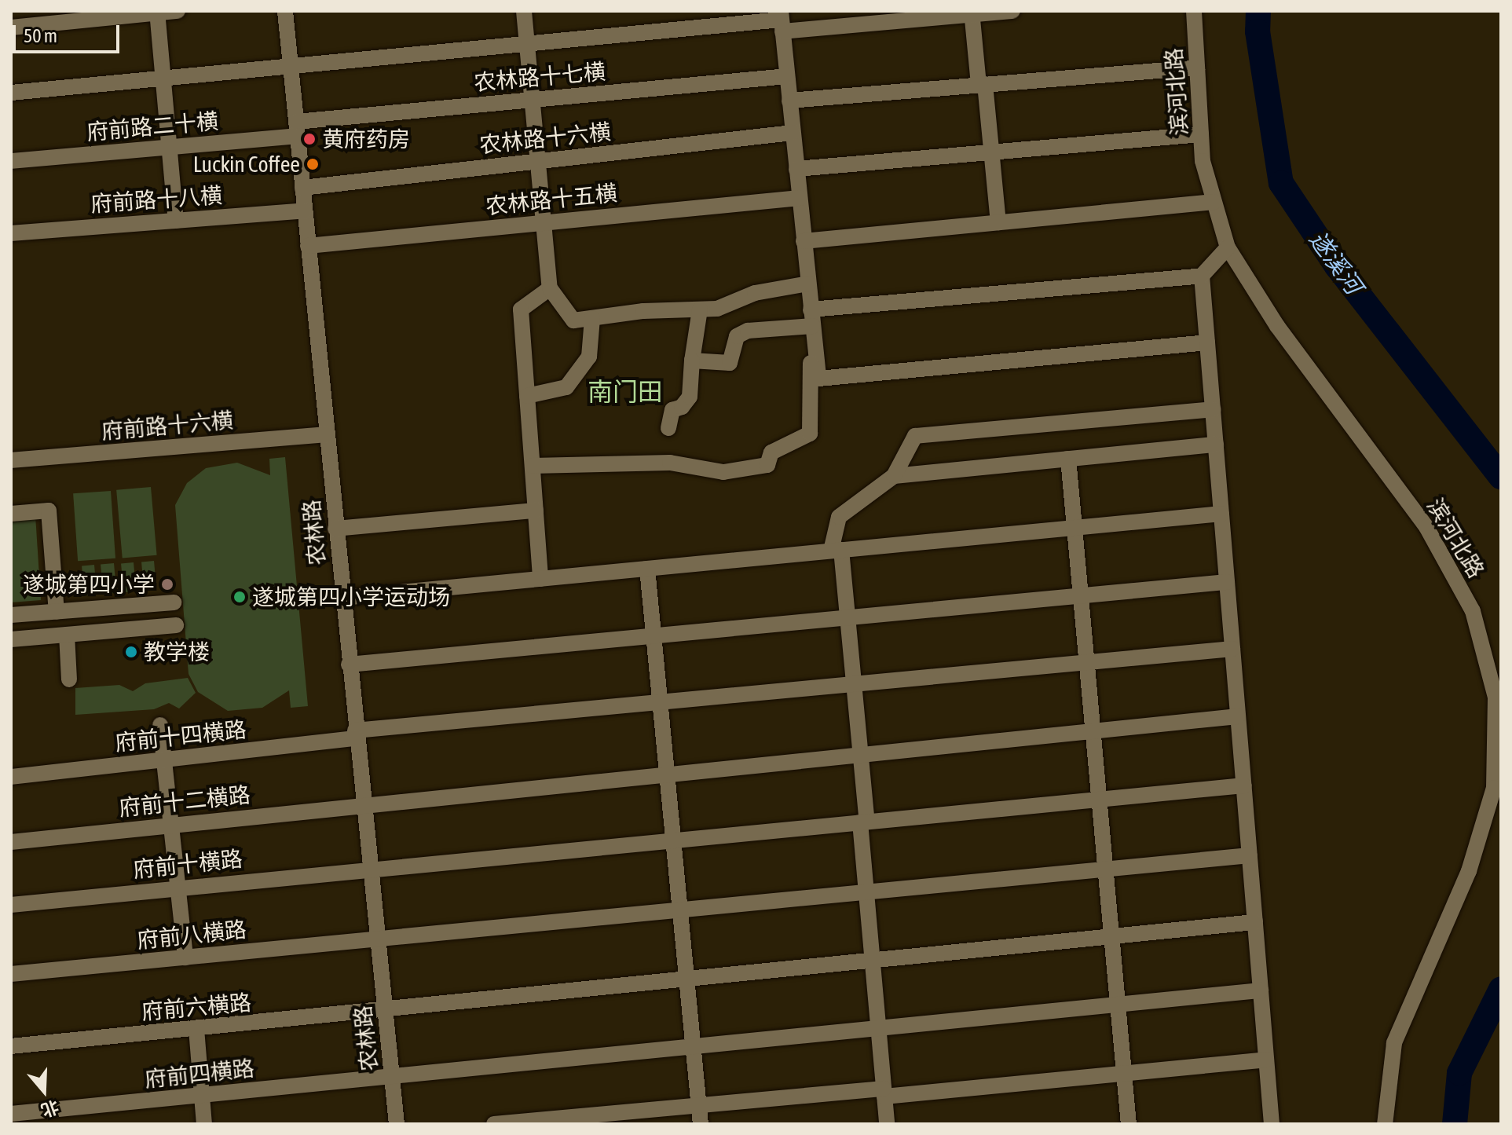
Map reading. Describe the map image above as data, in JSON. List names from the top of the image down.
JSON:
{
  "streets": {
    "street": [
      "农林路十七横",
      "滨河北路",
      "府前路二十横",
      "农林路十六横",
      "府前路十八横",
      "农林路十五横",
      "府前路十六横",
      "农林路",
      "府前十四横路",
      "府前十二横路",
      "府前十横路",
      "府前八横路",
      "府前六横路",
      "府前四横路"
    ]
  },
  "crossings": [
    ["农林路十七横", "府前路二十横"],
    ["农林路十七横", "农林路"],
    ["府前路二十横", "农林路"],
    ["农林路十六横", "农林路"],
    ["府前路十八横", "农林路"],
    ["农林路十五横", "农林路"],
    ["府前路十六横", "农林路"],
    ["农林路", "府前十四横路"],
    ["农林路", "府前十二横路"],
    ["农林路", "府前十横路"],
    ["农林路", "府前八横路"],
    ["农林路", "府前六横路"],
    ["农林路", "府前四横路"]
  ],
  "districts": ["南门田"],
  "water": ["遂溪河"],
  "places": [
    "黄府药房",
    "Luckin Coffee",
    "遂城第四小学",
    "遂城第四小学运动场",
    "教学楼"
  ],
  "scale_bar": "50 m",
  "north": "bottom"
}
